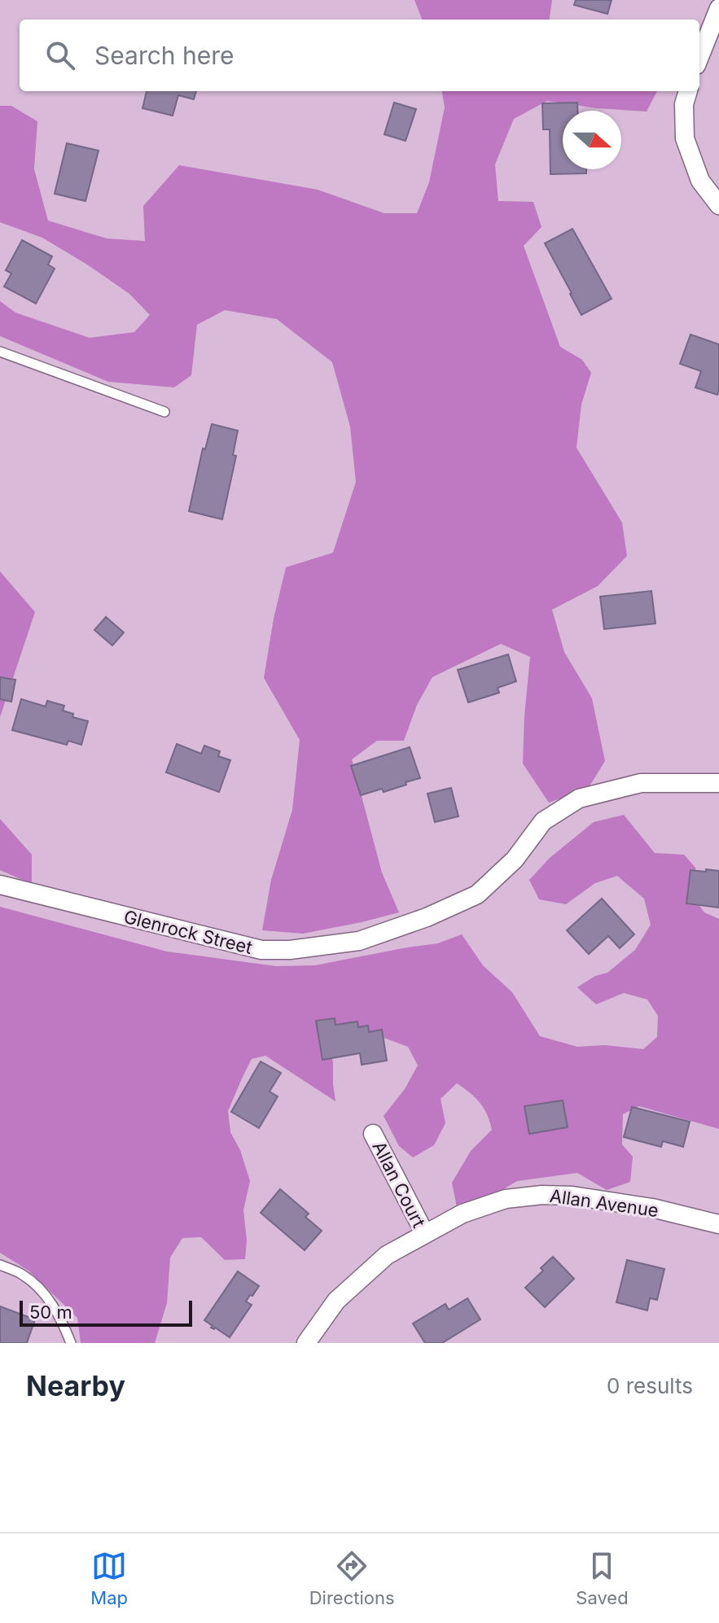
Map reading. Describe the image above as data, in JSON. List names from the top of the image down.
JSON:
{
  "streets": {
    "street": ["Glenrock Street", "Allan Court", "Allan Avenue"]
  },
  "crossings": [
    ["Allan Court", "Allan Avenue"]
  ],
  "scale_bar": "50 m",
  "north": "right",
  "page": {
    "search": "Search here",
    "scale": "50 m",
    "heading": ["Nearby", "0 results"],
    "nav": ["Map", "Directions", "Saved"]
  }
}
